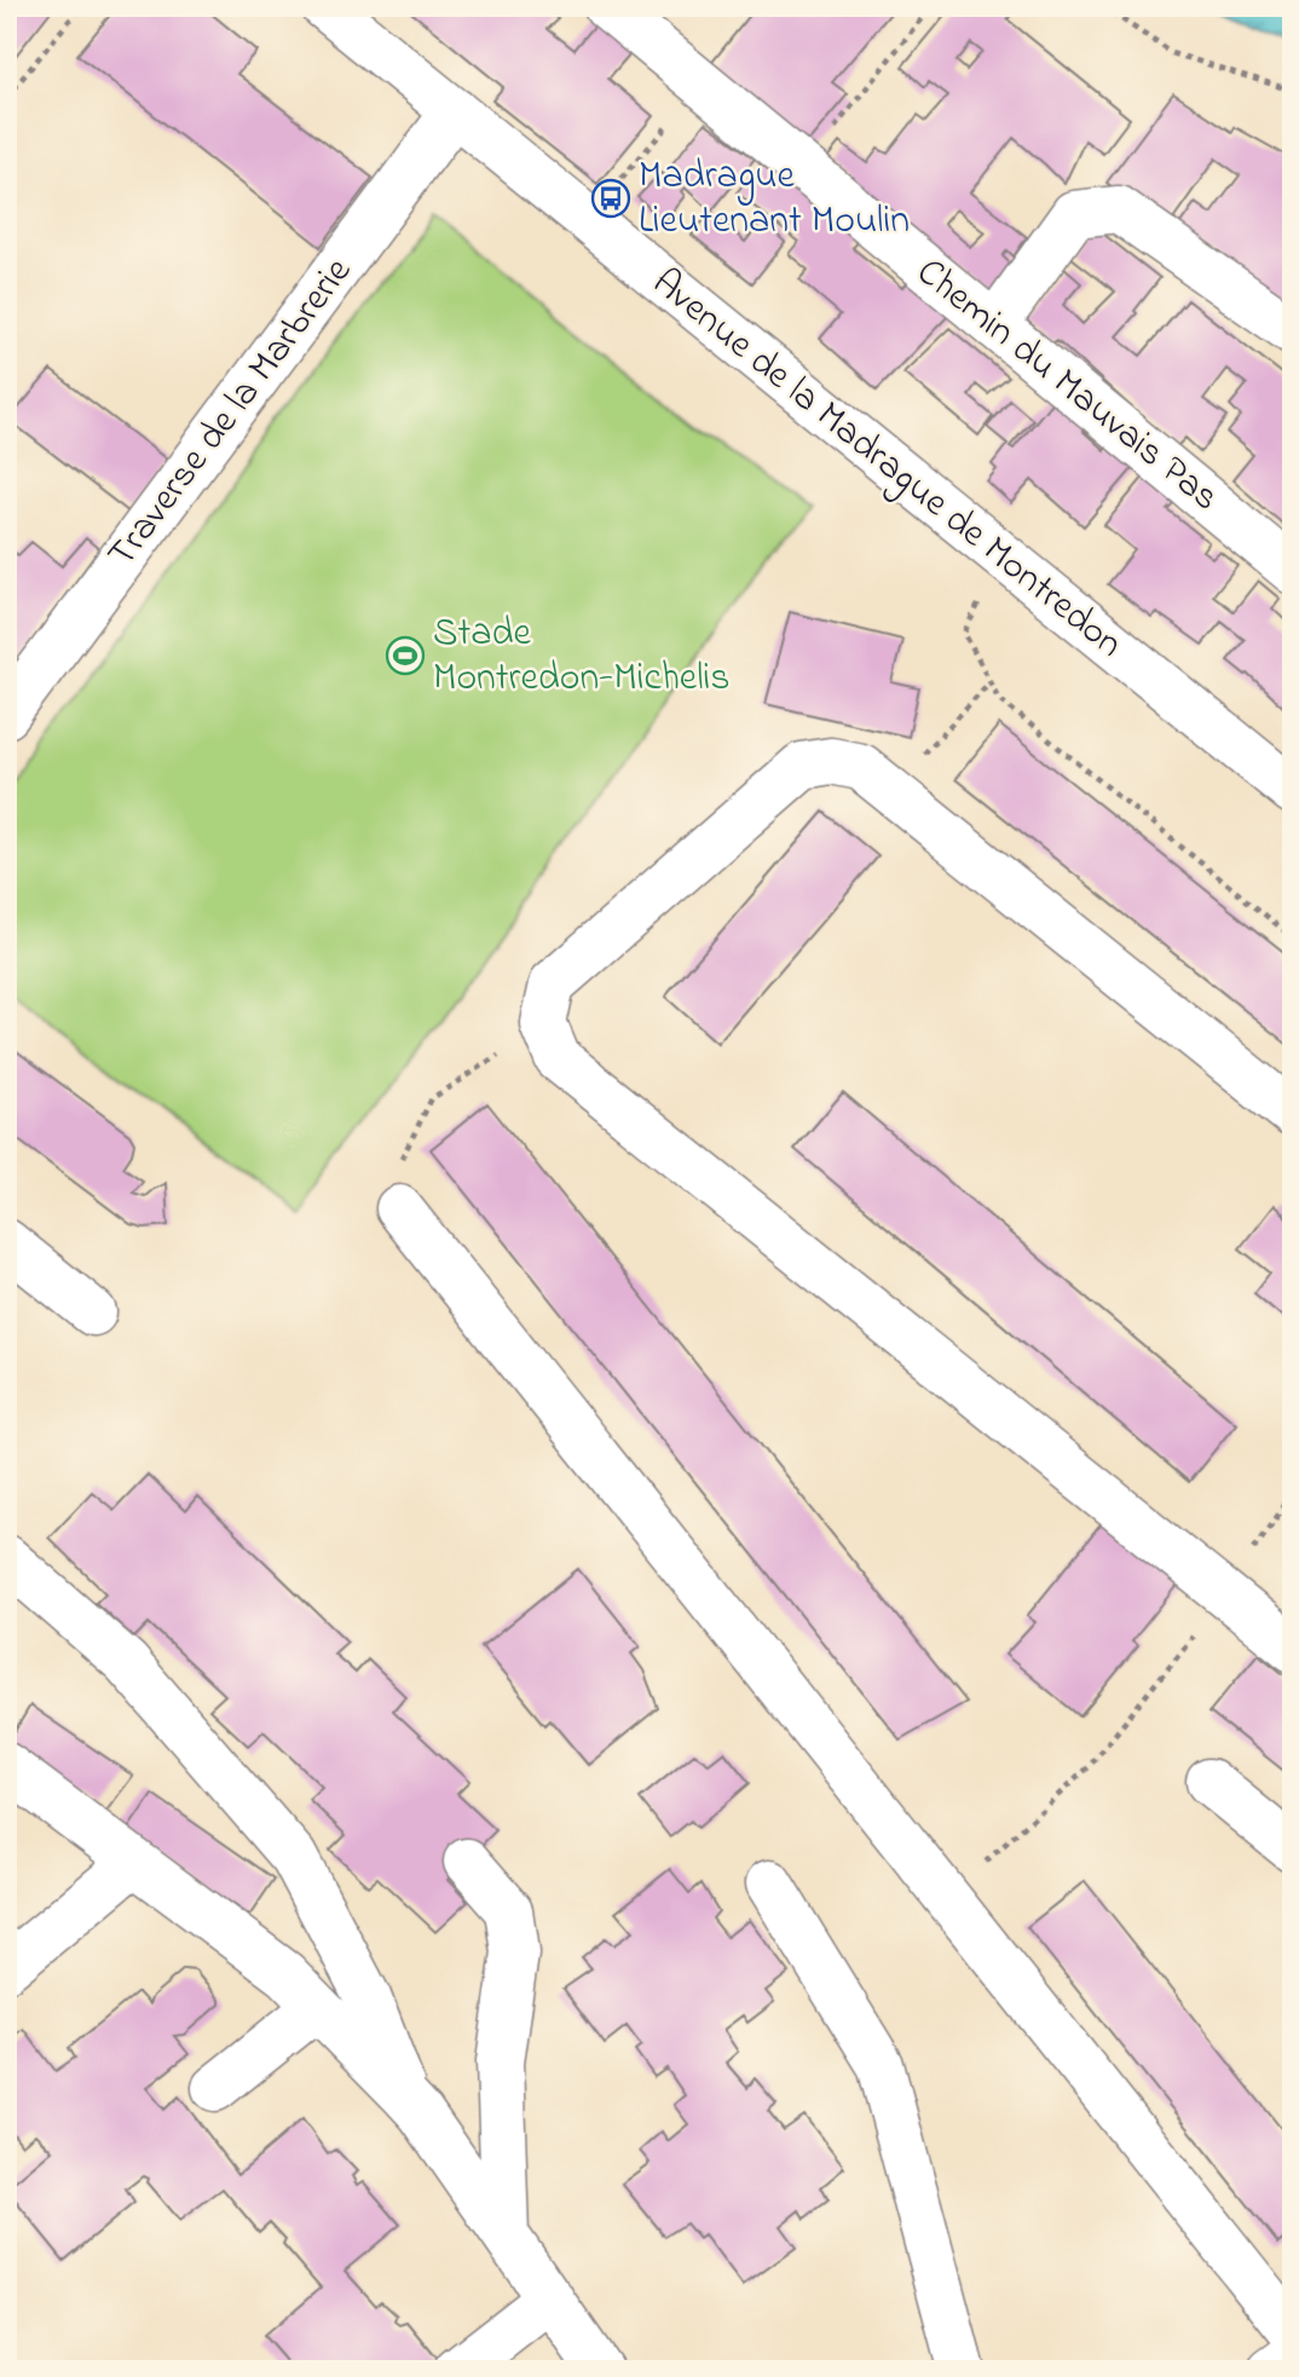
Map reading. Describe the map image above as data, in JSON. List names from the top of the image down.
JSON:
{
  "streets": {
    "street": ["Chemin du Mauvais Pas", "Traverse de la Marbrerie", "Avenue de la Madrague de Montredon"]
  },
  "crossings": [
    ["Traverse de la Marbrerie", "Avenue de la Madrague de Montredon"]
  ],
  "places": {
    "bus stop": ["Madrague Lieutenant Moulin"],
    "sports": ["Stade Montredon-Michelis"]
  }
}
